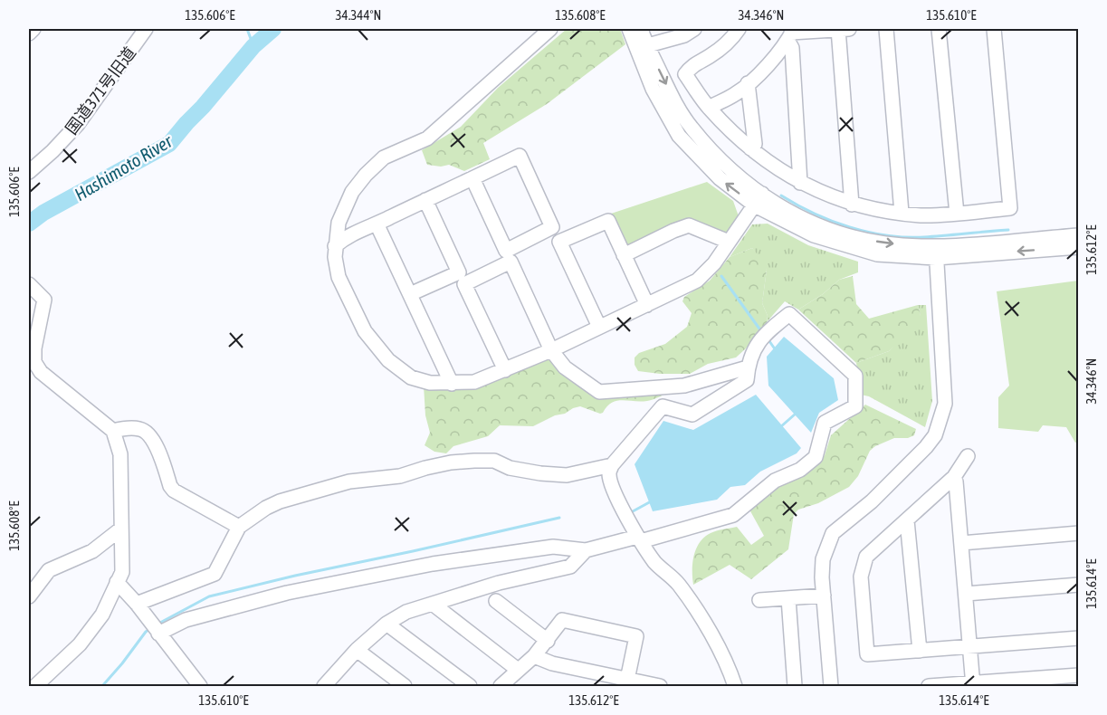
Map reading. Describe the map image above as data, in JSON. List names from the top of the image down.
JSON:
{
  "streets": {
    "street": ["国道371号旧道"]
  },
  "water": ["Hashimoto River"],
  "coordinates": [
    "135.606°E",
    "34.344°N",
    "135.608°E",
    "34.346°N",
    "135.610°E",
    "135.612°E",
    "135.614°E"
  ]
}
